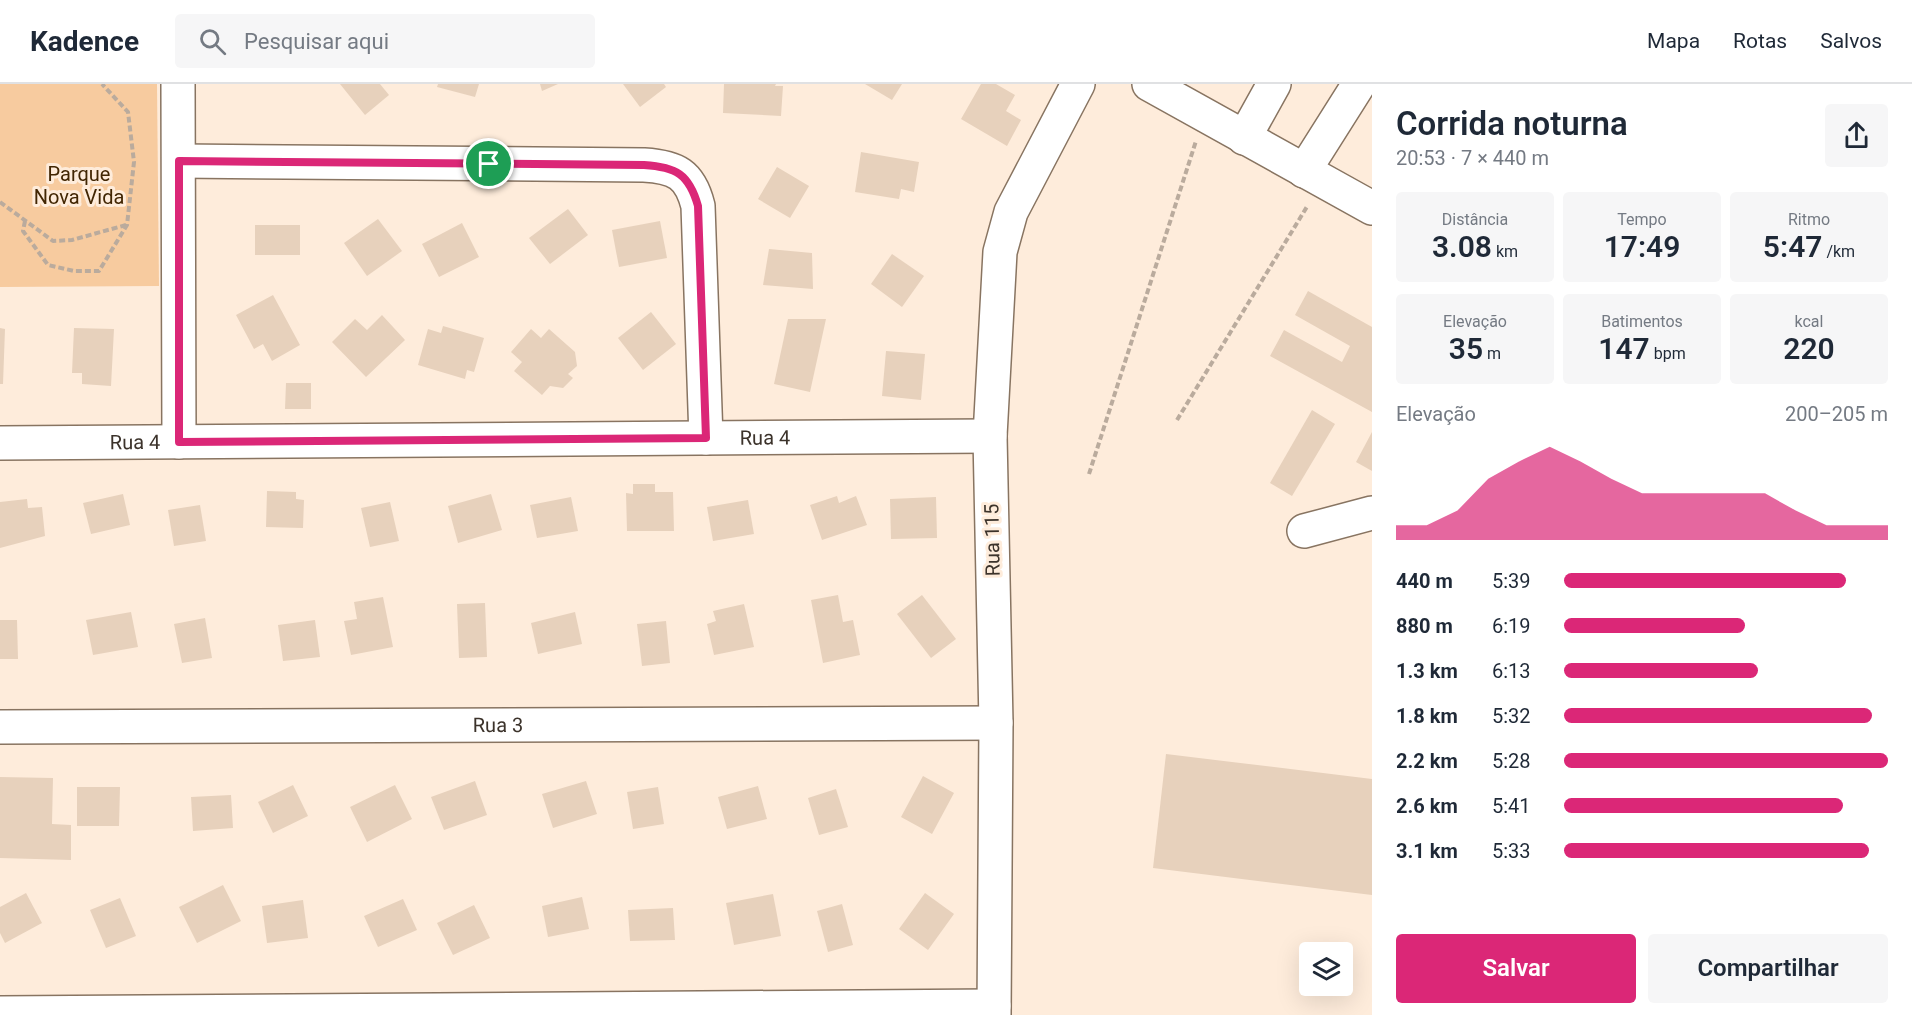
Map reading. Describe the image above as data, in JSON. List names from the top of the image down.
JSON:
{
  "streets": {
    "street": ["Rua 4", "Rua 115", "Rua 3"]
  },
  "crossings": [
    ["Rua 4", "Rua 115"],
    ["Rua 115", "Rua 3"]
  ],
  "parks": ["Parque Nova Vida"],
  "page": {
    "header": "Kadence",
    "search": "Pesquisar aqui",
    "nav": ["Mapa", "Rotas", "Salvos"],
    "heading": ["Corrida noturna", "20:53 · 7 × 440 m"],
    "stats": [
      ["Distância", "3.08 km"],
      ["Tempo", "17:49"],
      ["Ritmo", "5:47 /km"],
      ["Elevação", "35 m"],
      ["Batimentos", "147 bpm"],
      ["kcal", "220"]
    ],
    "chart": ["Elevação", "200–205 m"],
    "list": [
      {
        "name": "440 m",
        "note": "5:39"
      },
      {
        "name": "880 m",
        "note": "6:19"
      },
      {
        "name": "1.3 km",
        "note": "6:13"
      },
      {
        "name": "1.8 km",
        "note": "5:32"
      },
      {
        "name": "2.2 km",
        "note": "5:28"
      },
      {
        "name": "2.6 km",
        "note": "5:41"
      },
      {
        "name": "3.1 km",
        "note": "5:33"
      }
    ],
    "buttons": ["Salvar", "Compartilhar"]
  }
}
